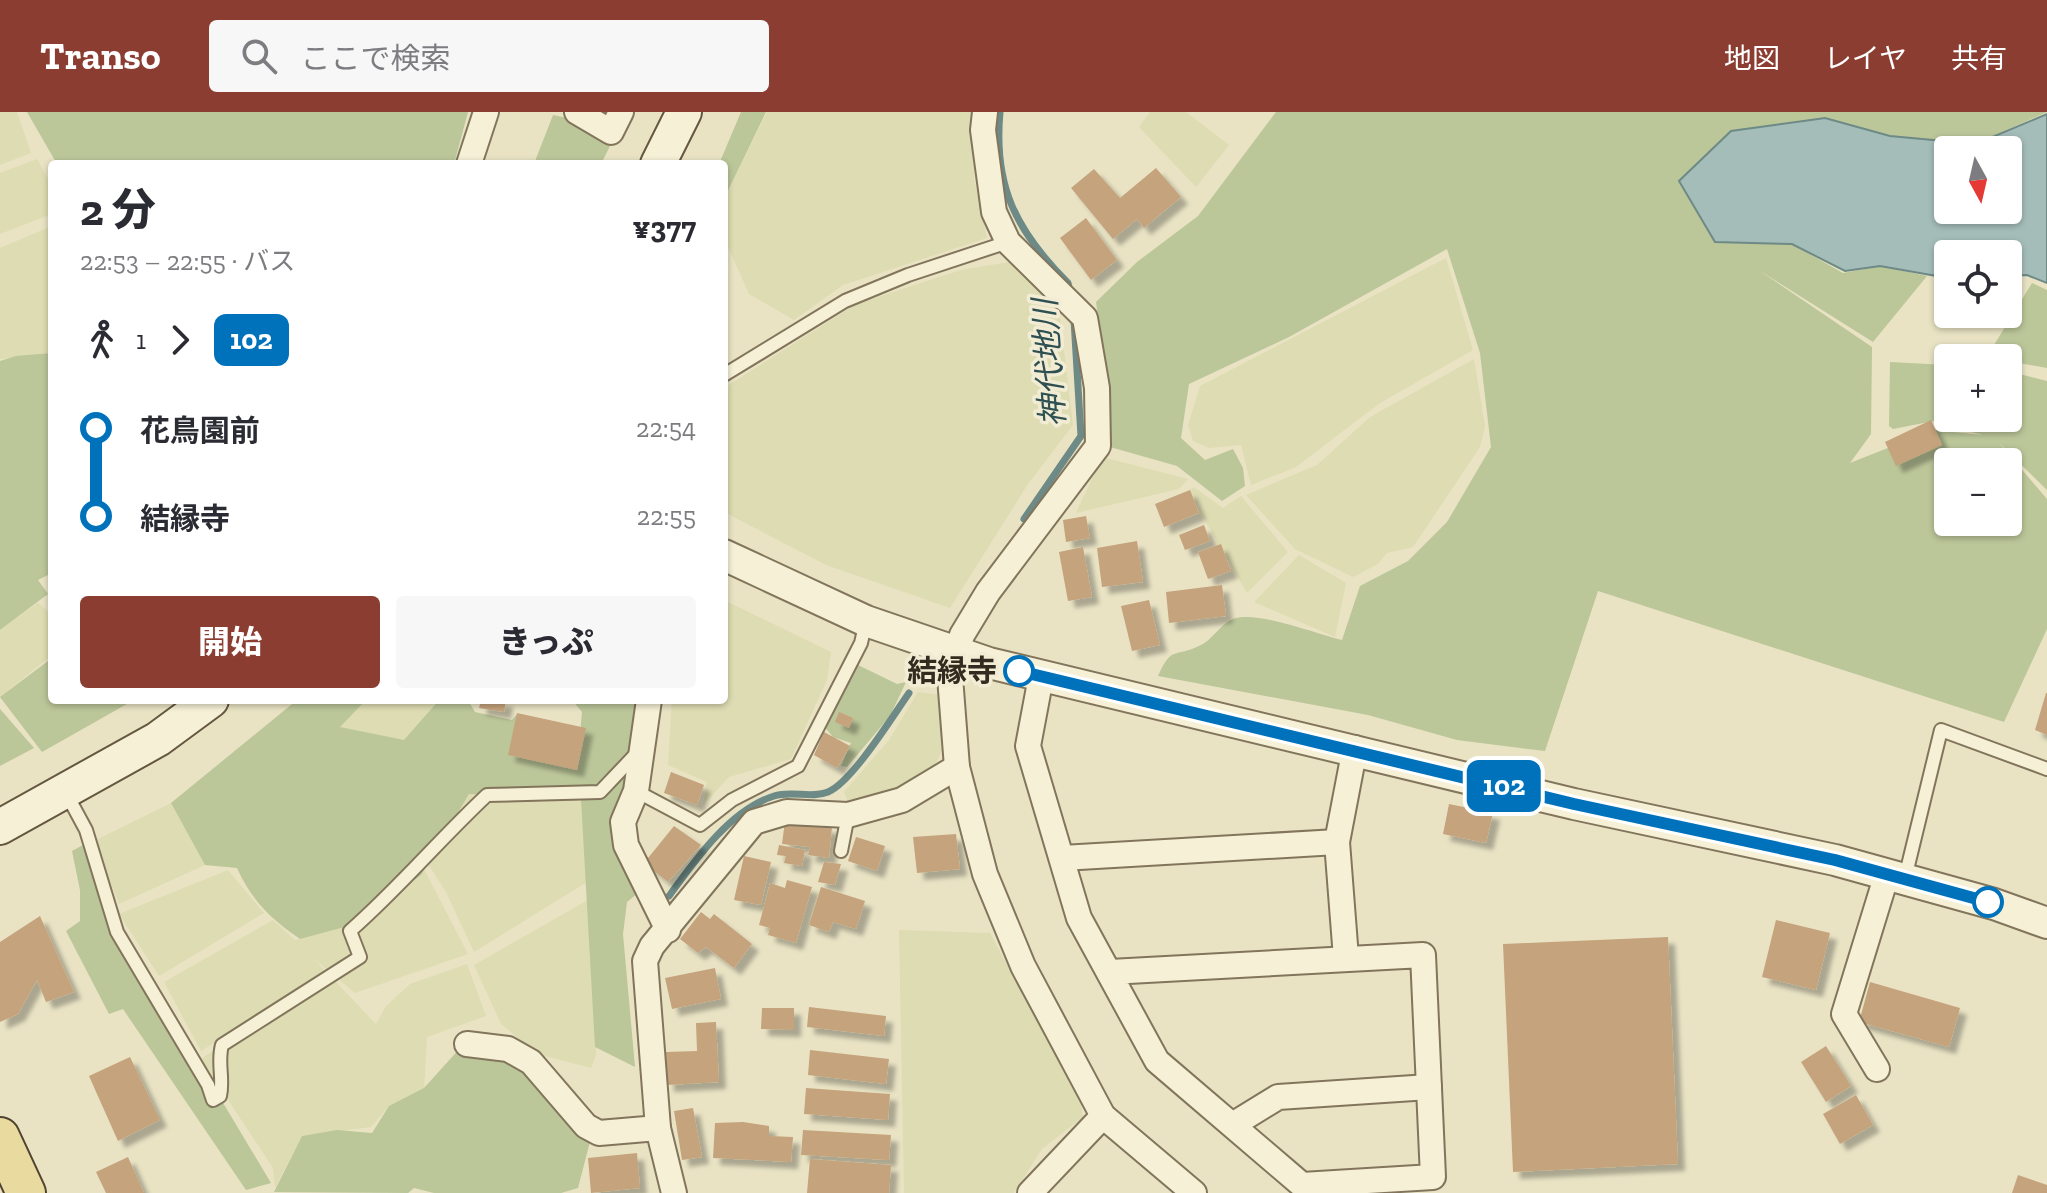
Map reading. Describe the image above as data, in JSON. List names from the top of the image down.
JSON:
{
  "water": ["神代地川"],
  "places": ["結縁寺"],
  "lines": ["bus line 102"],
  "north": "bottom",
  "page": {
    "header": "Transo",
    "search": "ここで検索",
    "nav": ["地図", "レイヤ", "共有"],
    "on_map": "102",
    "map_buttons": ["+", "−"],
    "heading": ["2 分", "22:53 – 22:55 · バス", "¥377"],
    "legs": ["1", "102"],
    "list": [
      {
        "name": "花鳥園前",
        "value": "22:54"
      },
      {
        "name": "結縁寺",
        "value": "22:55"
      }
    ],
    "buttons": ["開始", "きっぷ"]
  }
}
